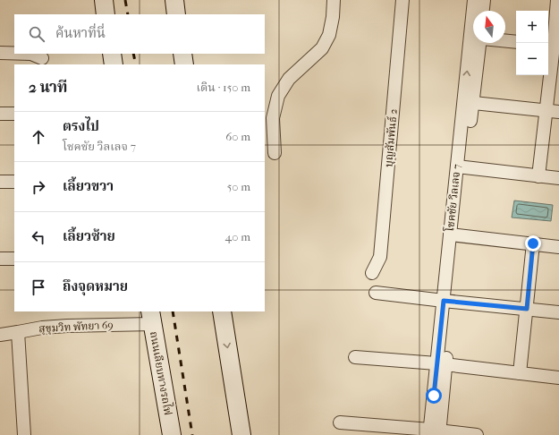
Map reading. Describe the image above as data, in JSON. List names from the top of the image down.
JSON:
{
  "streets": {
    "street": [
      "บุญสัมพันธ์ 2",
      "โชคชัย วิลเลจ 7",
      "สุขุมวิท พัทยา 69",
      "ถนนเลียบทางรถไฟ"
    ]
  },
  "crossings": [
    ["สุขุมวิท พัทยา 69", "ถนนเลียบทางรถไฟ"]
  ],
  "north": "top",
  "page": {
    "map_buttons": ["+", "−"],
    "search": "ค้นหาที่นี่",
    "heading": ["2 นาที", "เดิน · 150 m"],
    "list": [
      ["ตรงไป", "โชคชัย วิลเลจ 7", "60 m"],
      ["เลี้ยวขวา", "50 m"],
      ["เลี้ยวซ้าย", "40 m"],
      "ถึงจุดหมาย"
    ]
  }
}
